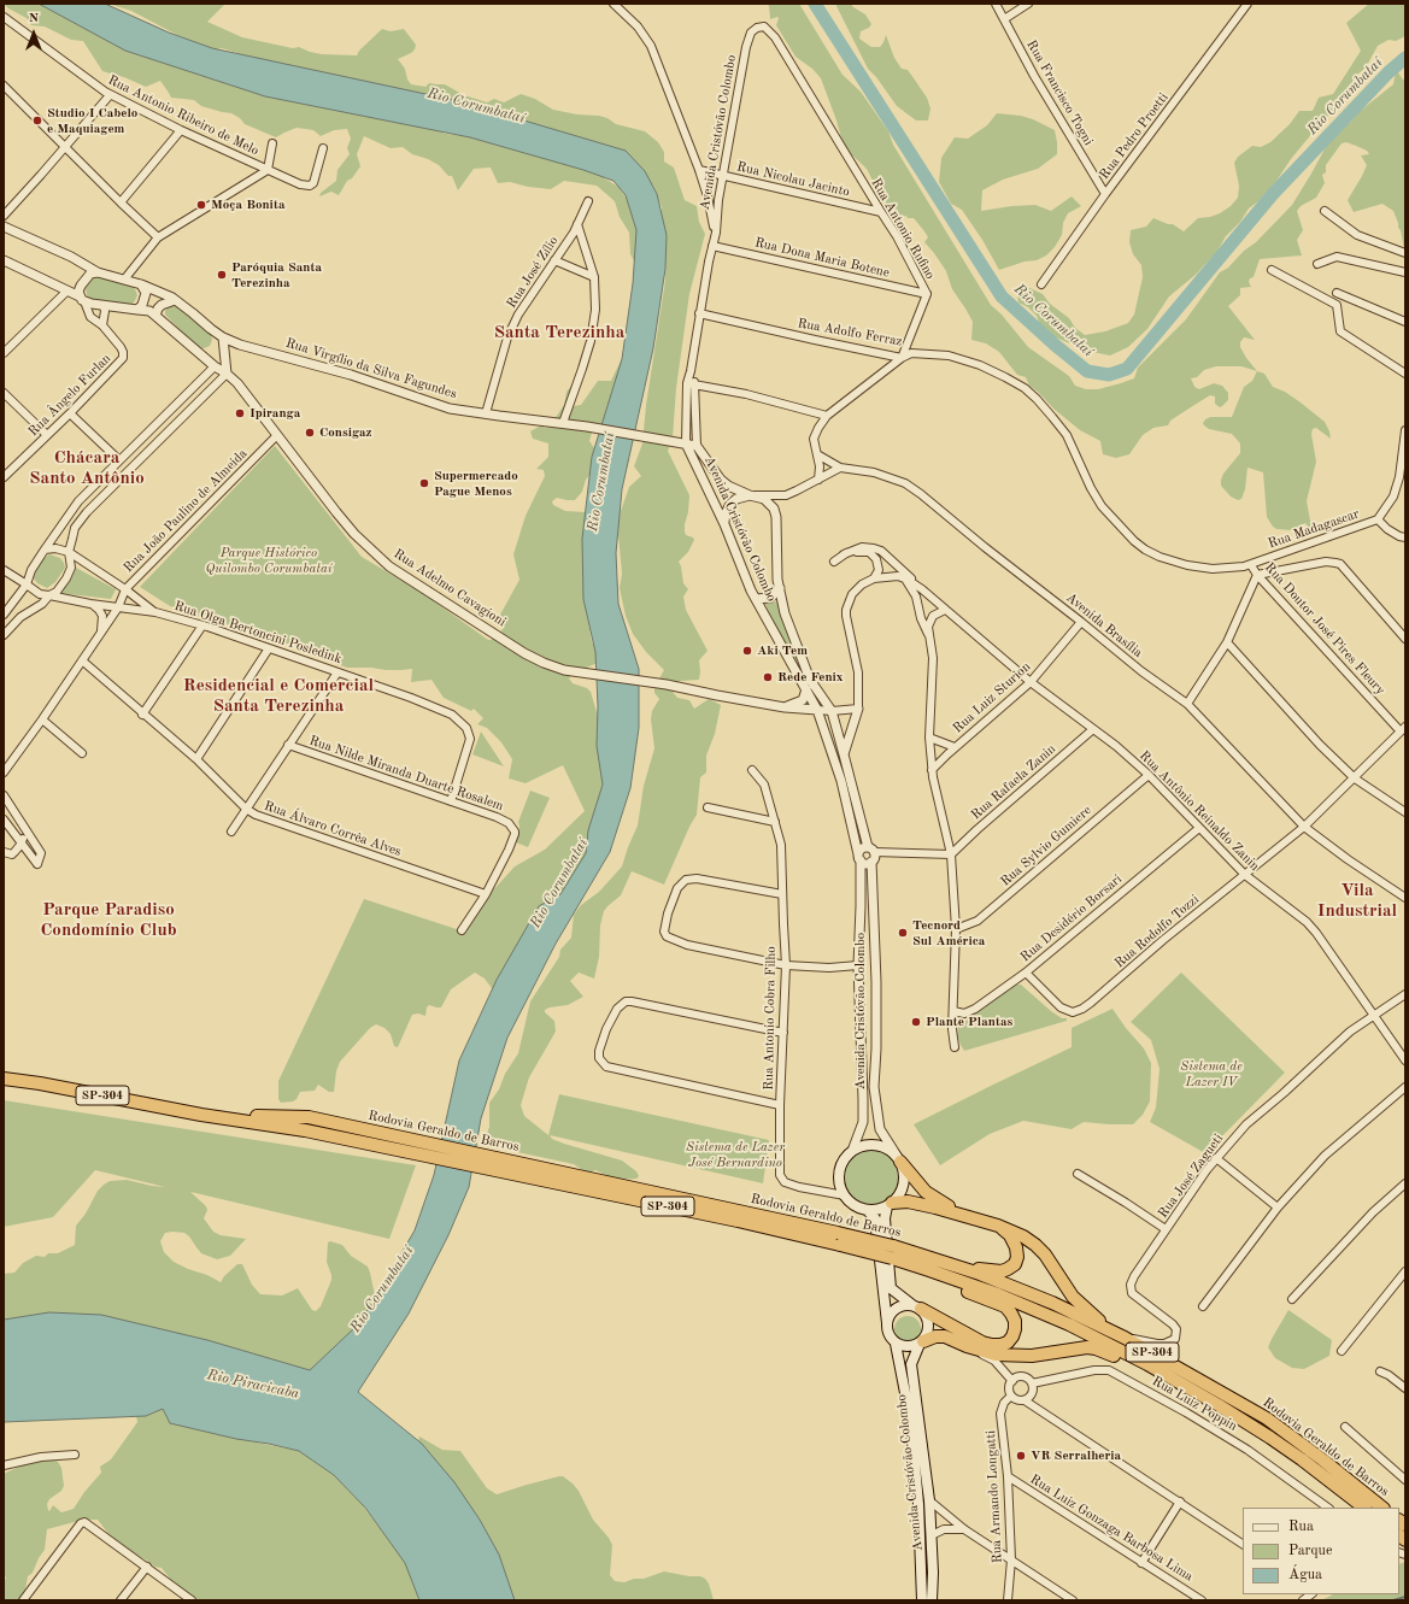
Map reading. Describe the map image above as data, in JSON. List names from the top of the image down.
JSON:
{
  "streets": {
    "highway": ["SP-304", "Rodovia Geraldo de Barros"],
    "main road": ["Avenida Cristóvão Colombo"],
    "street": [
      "Rua Francisco Togni",
      "Rua Antonio Ribeiro de Melo",
      "Rua Pedro Proetti",
      "Rua Nicolau Jacinto",
      "Rua Antonio Rufino",
      "Rua Dona Maria Botene",
      "Rua José Zílio",
      "Rua Adolfo Ferraz",
      "Rua Virgílio da Silva Fagundes",
      "Rua Ângelo Furlan",
      "Rua João Paulino de Almeida",
      "Rua Madagascar",
      "Rua Adelmo Cavagioni",
      "Avenida Brasília",
      "Rua Doutor José Pires Fleury",
      "Rua Olga Bertoncini Posledink",
      "Rua Luiz Sturion",
      "Rua Nilde Miranda Duarte Rosalem",
      "Rua Rafaela Zanin",
      "Rua Antônio Reinaldo Zanin",
      "Rua Álvaro Corrêa Alves",
      "Rua Sylvio Gumiere",
      "Rua Desidério Borsari",
      "Rua Rodolfo Tozzi",
      "Rua Antonio Cobra Filho",
      "Rua José Zagueti",
      "Rua Luiz Poppin",
      "Rua Armando Longatti",
      "Rua Luiz Gonzaga Barbosa Lima"
    ]
  },
  "crossings": [
    ["Rua Francisco Togni", "Rua Pedro Proetti"],
    ["Avenida Cristóvão Colombo", "Rua Nicolau Jacinto"],
    ["Avenida Cristóvão Colombo", "Rua Antonio Rufino"],
    ["Avenida Cristóvão Colombo", "Rua Dona Maria Botene"],
    ["Avenida Cristóvão Colombo", "Rua Adolfo Ferraz"],
    ["Avenida Cristóvão Colombo", "Rua Virgílio da Silva Fagundes"],
    ["Avenida Cristóvão Colombo", "Rua Adelmo Cavagioni"],
    ["Avenida Cristóvão Colombo", "Rua Antonio Cobra Filho"],
    ["Rua Nicolau Jacinto", "Rua Antonio Rufino"],
    ["Rua Antonio Rufino", "Rua Dona Maria Botene"],
    ["Rua Antonio Rufino", "Rua Adolfo Ferraz"],
    ["Rua José Zílio", "Rua Virgílio da Silva Fagundes"],
    ["Rua Adolfo Ferraz", "Rua Madagascar"],
    ["Rua Adolfo Ferraz", "Rua Doutor José Pires Fleury"],
    ["Rua João Paulino de Almeida", "Rua Adelmo Cavagioni"],
    ["Rua João Paulino de Almeida", "Rua Álvaro Corrêa Alves"],
    ["Rua Madagascar", "Rua Doutor José Pires Fleury"],
    ["Avenida Brasília", "Rua Luiz Sturion"],
    ["Avenida Brasília", "Rua Rodolfo Tozzi"],
    ["Rua Doutor José Pires Fleury", "Rua Rodolfo Tozzi"],
    ["Rua Olga Bertoncini Posledink", "Rua Nilde Miranda Duarte Rosalem"],
    ["Rua Luiz Sturion", "Rua Antônio Reinaldo Zanin"],
    ["Rua Nilde Miranda Duarte Rosalem", "Rua Álvaro Corrêa Alves"],
    ["Rua Rafaela Zanin", "Rua Antônio Reinaldo Zanin"],
    ["Rua Antônio Reinaldo Zanin", "Rua Sylvio Gumiere"],
    ["Rua Antônio Reinaldo Zanin", "Rua Desidério Borsari"],
    ["Rua Antônio Reinaldo Zanin", "Rua Rodolfo Tozzi"],
    ["Rua Antônio Reinaldo Zanin", "Rua José Zagueti"],
    ["Rua Desidério Borsari", "Rua Rodolfo Tozzi"],
    ["Rodovia Geraldo de Barros", "Rua José Zagueti"],
    ["Rua Luiz Poppin", "Rua Armando Longatti"],
    ["Rua Armando Longatti", "Rua Luiz Gonzaga Barbosa Lima"]
  ],
  "districts": [
    "Santa Terezinha",
    "Chácara Santo Antônio",
    "Residencial e Comercial Santa Terezinha",
    "Vila Industrial",
    "Parque Paradiso Condomínio Club"
  ],
  "water": ["Rio Corumbataí", "Rio Piracicaba"],
  "parks": ["Parque Histórico Quilombo Corumbataí", "Sistema de Lazer IV", "Sistema de Lazer José Bernardino"],
  "places": [
    "Studio I Cabelo e Maquiagem",
    "Moça Bonita",
    "Paróquia Santa Terezinha",
    "Ipiranga",
    "Consigaz",
    "Supermercado Pague Menos",
    "Aki Tem",
    "Rede Fenix",
    "Tecnord Sul América",
    "Plante Plantas",
    "VR Serralheria"
  ],
  "legend": ["Rua", "Parque", "Água"],
  "north": "top"
}
